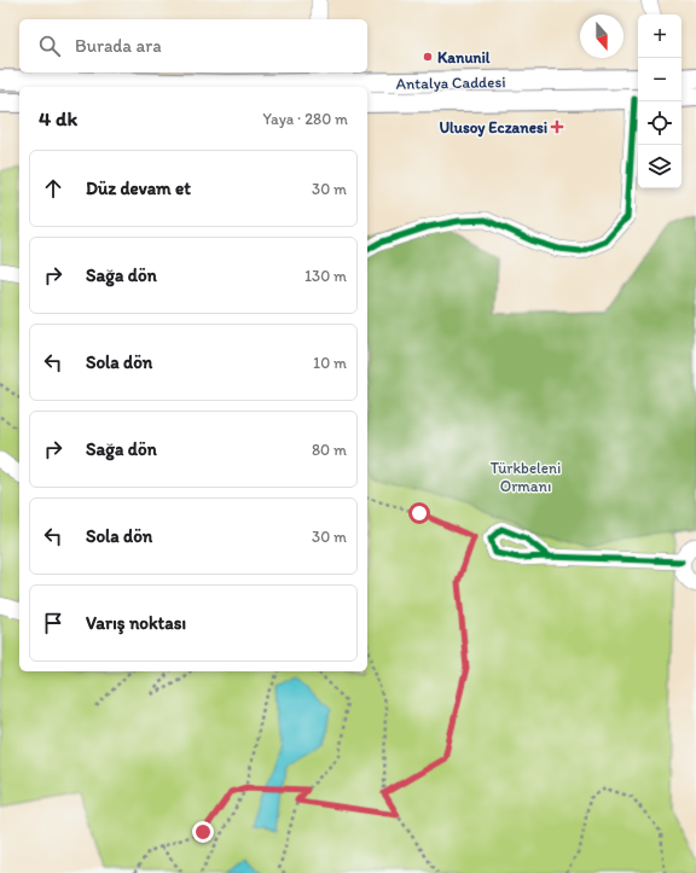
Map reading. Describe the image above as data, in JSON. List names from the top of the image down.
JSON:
{
  "streets": {
    "main road": ["Antalya Caddesi"]
  },
  "parks": ["Türkbeleni Ormanı"],
  "places": {
    "other": ["Kanunil"],
    "health": ["Ulusoy Eczanesi"]
  },
  "north": "bottom",
  "page": {
    "map_buttons": ["+", "−"],
    "search": "Burada ara",
    "heading": ["4 dk", "Yaya · 280 m"],
    "list": [
      ["Düz devam et", "30 m"],
      ["Sağa dön", "130 m"],
      ["Sola dön", "10 m"],
      ["Sağa dön", "80 m"],
      ["Sola dön", "30 m"],
      "Varış noktası"
    ]
  }
}
